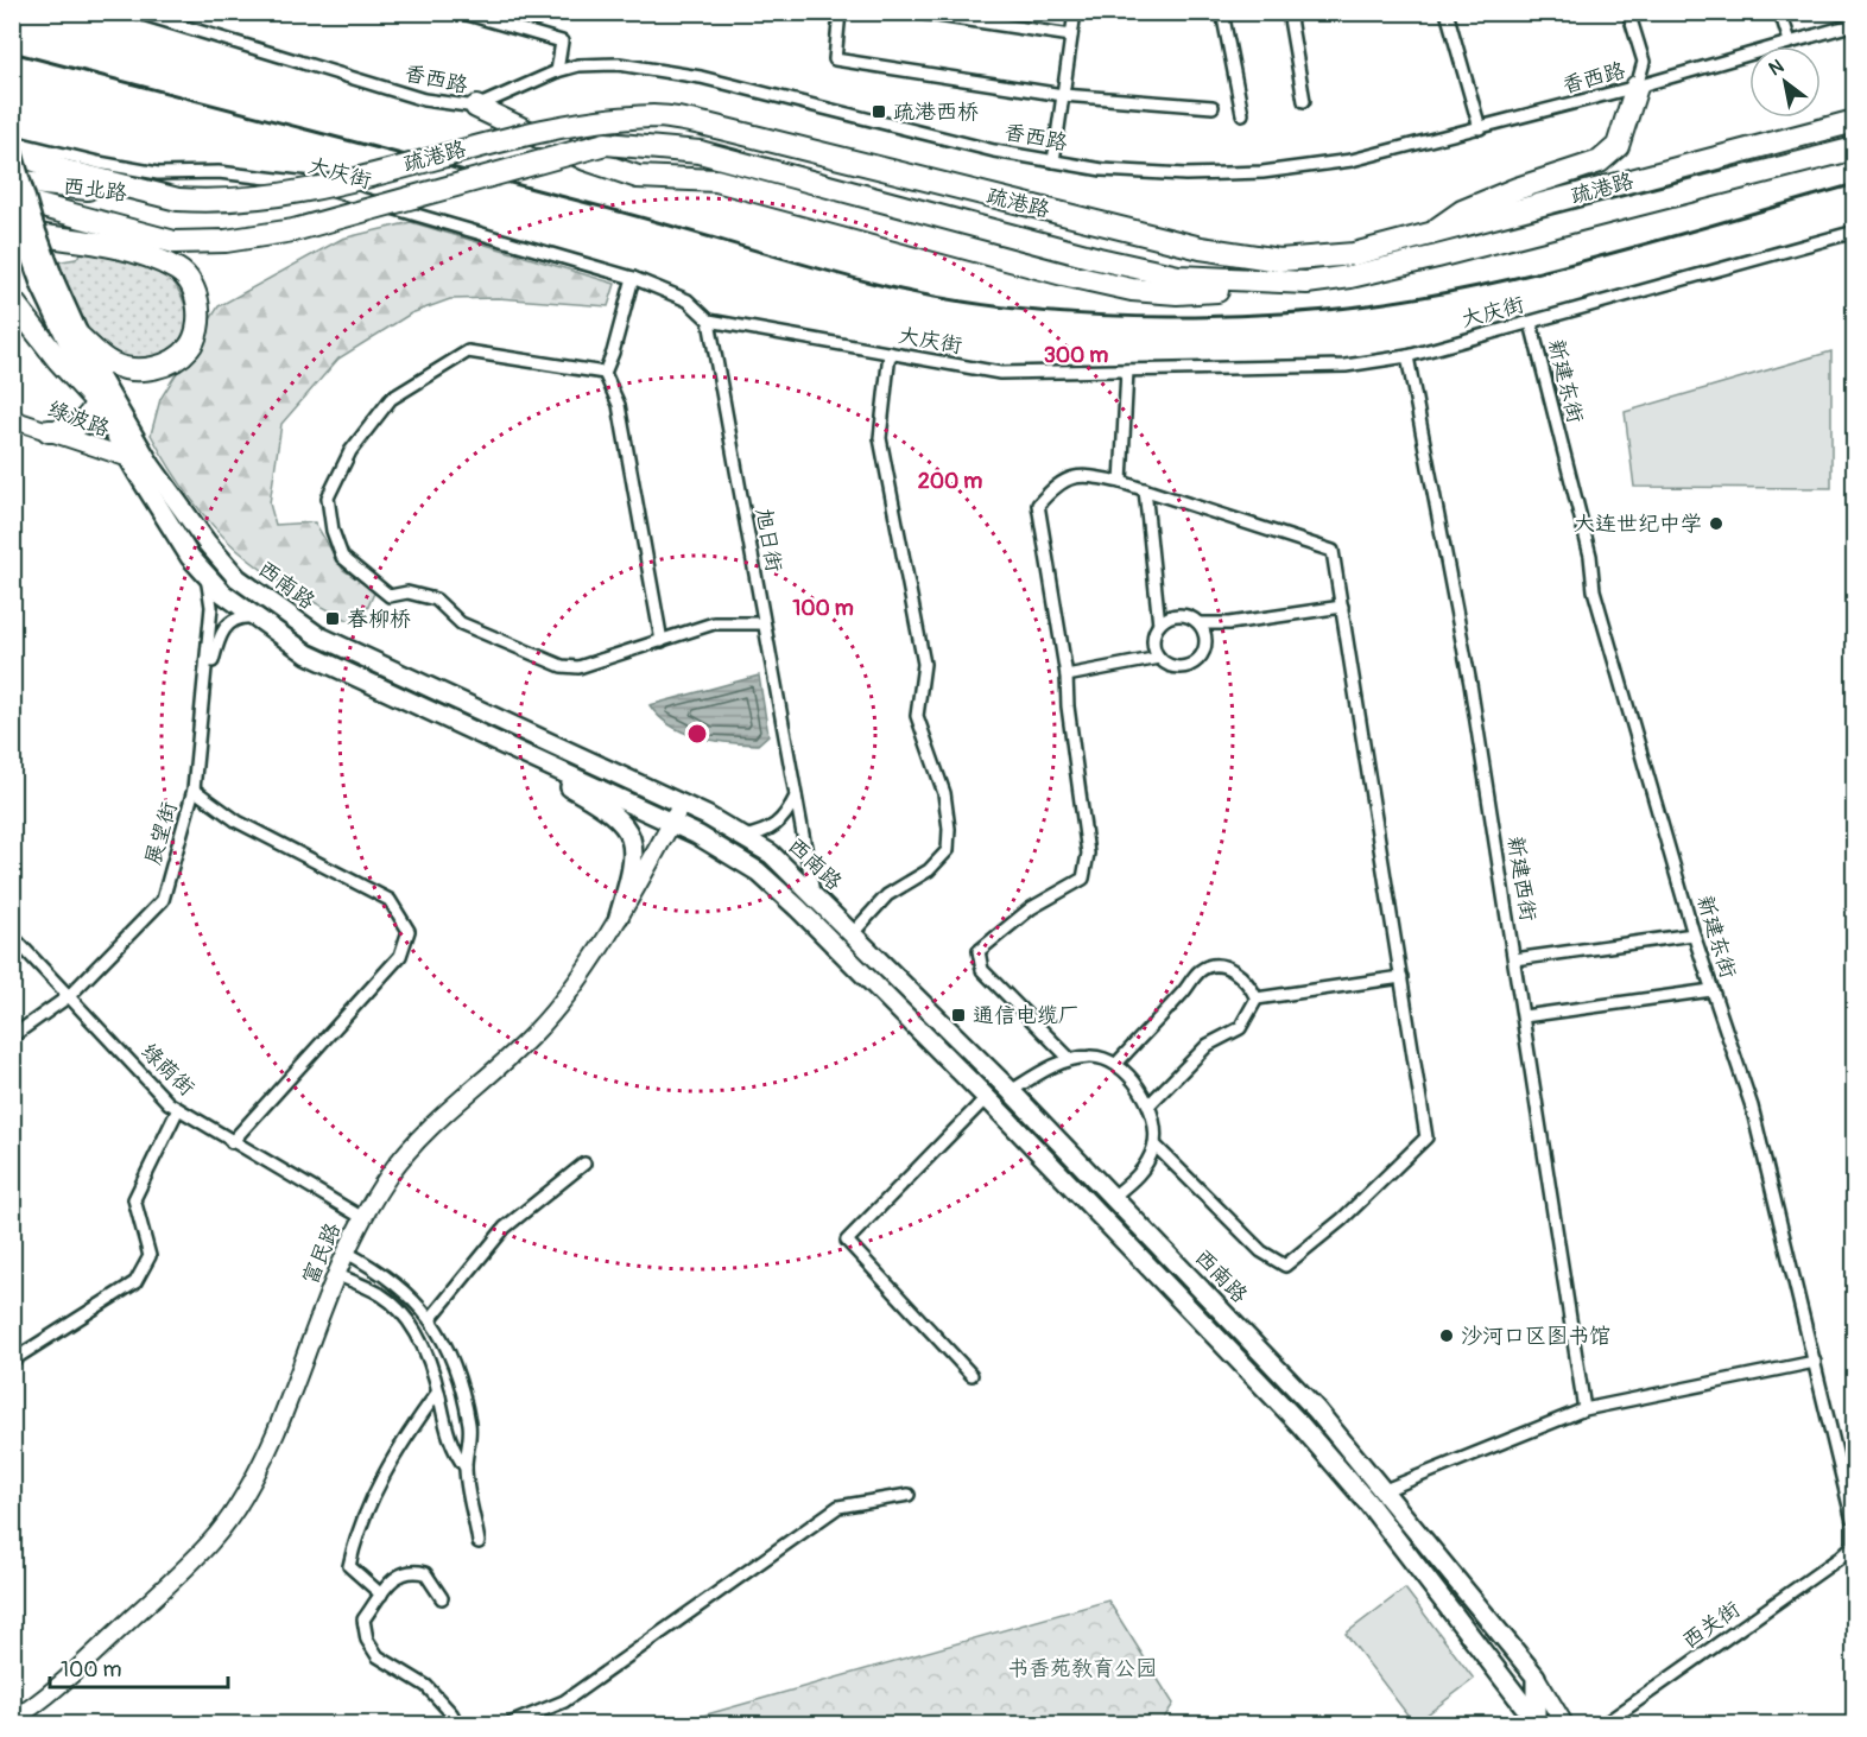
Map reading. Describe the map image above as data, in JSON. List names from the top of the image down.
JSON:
{
  "streets": {
    "highway": ["疏港路", "西北路"],
    "main road": ["西南路"],
    "street": [
      "香西路",
      "大庆街",
      "新建东街",
      "绿波路",
      "旭日街",
      "展望街",
      "新建西街",
      "绿荫街",
      "富民路",
      "西关街"
    ]
  },
  "crossings": [
    ["疏港路", "西北路"],
    ["大庆街", "新建东街"],
    ["大庆街", "旭日街"],
    ["大庆街", "新建西街"],
    ["新建东街", "西关街"],
    ["绿波路", "西南路"],
    ["旭日街", "西南路"],
    ["西南路", "展望街"],
    ["西南路", "富民路"],
    ["展望街", "绿荫街"],
    ["绿荫街", "富民路"]
  ],
  "parks": ["书香苑教育公园"],
  "places": {
    "transit": ["疏港西桥", "春柳桥", "通信电缆厂"],
    "other": ["大连世纪中学", "沙河口区图书馆"]
  },
  "scale_bar": "100 m",
  "north": "top left",
  "rings": ["300 m", "200 m", "100 m"]
}
